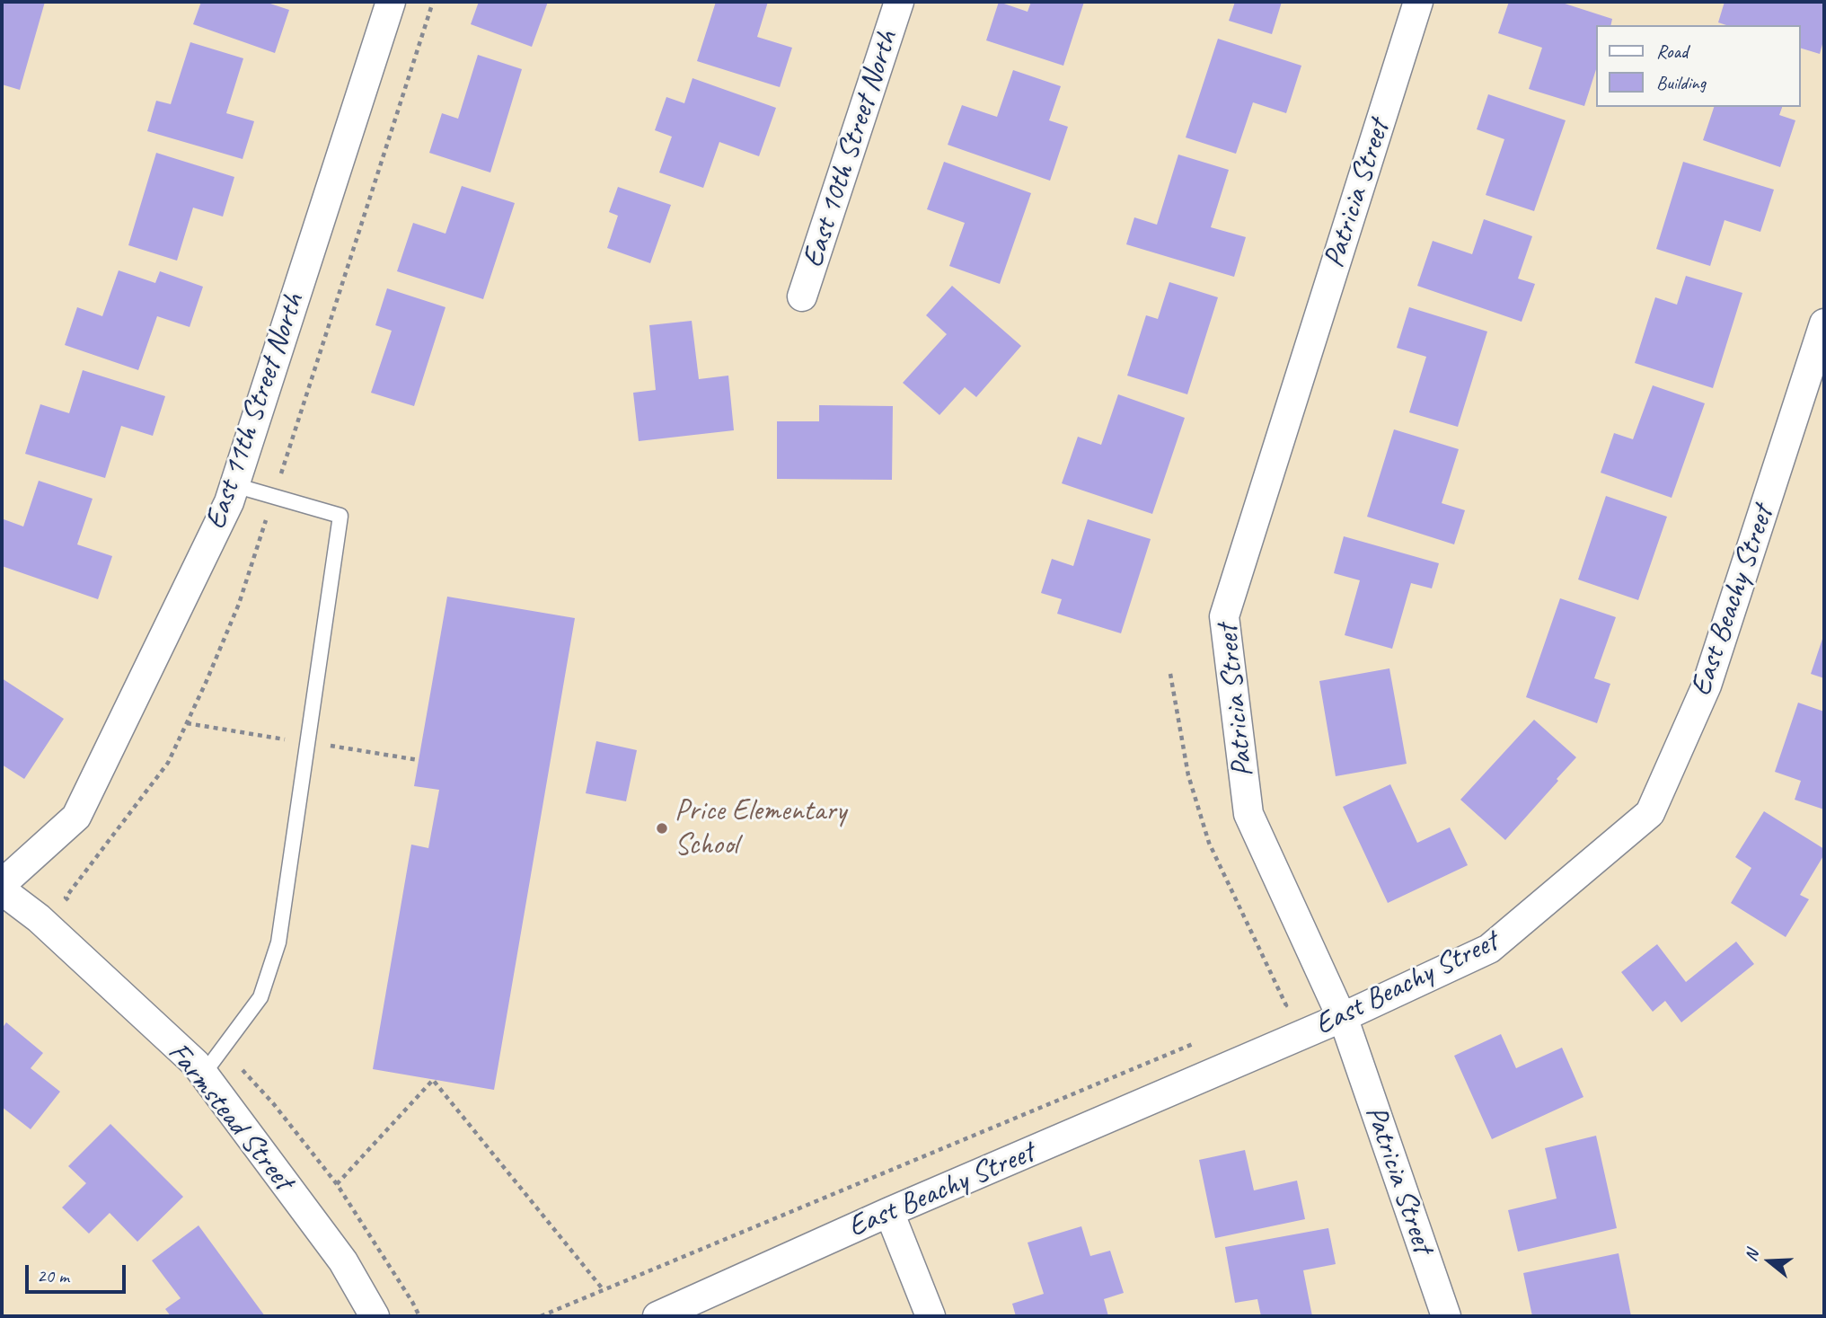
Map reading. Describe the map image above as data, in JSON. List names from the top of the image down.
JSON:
{
  "streets": {
    "street": [
      "East 10th Street North",
      "Patricia Street",
      "East 11th Street North",
      "East Beachy Street",
      "Farmstead Street"
    ]
  },
  "crossings": [
    ["Patricia Street", "East Beachy Street"]
  ],
  "places": ["Price Elementary School"],
  "legend": ["Road", "Building"],
  "scale_bar": "20 m",
  "north": "left"
}
